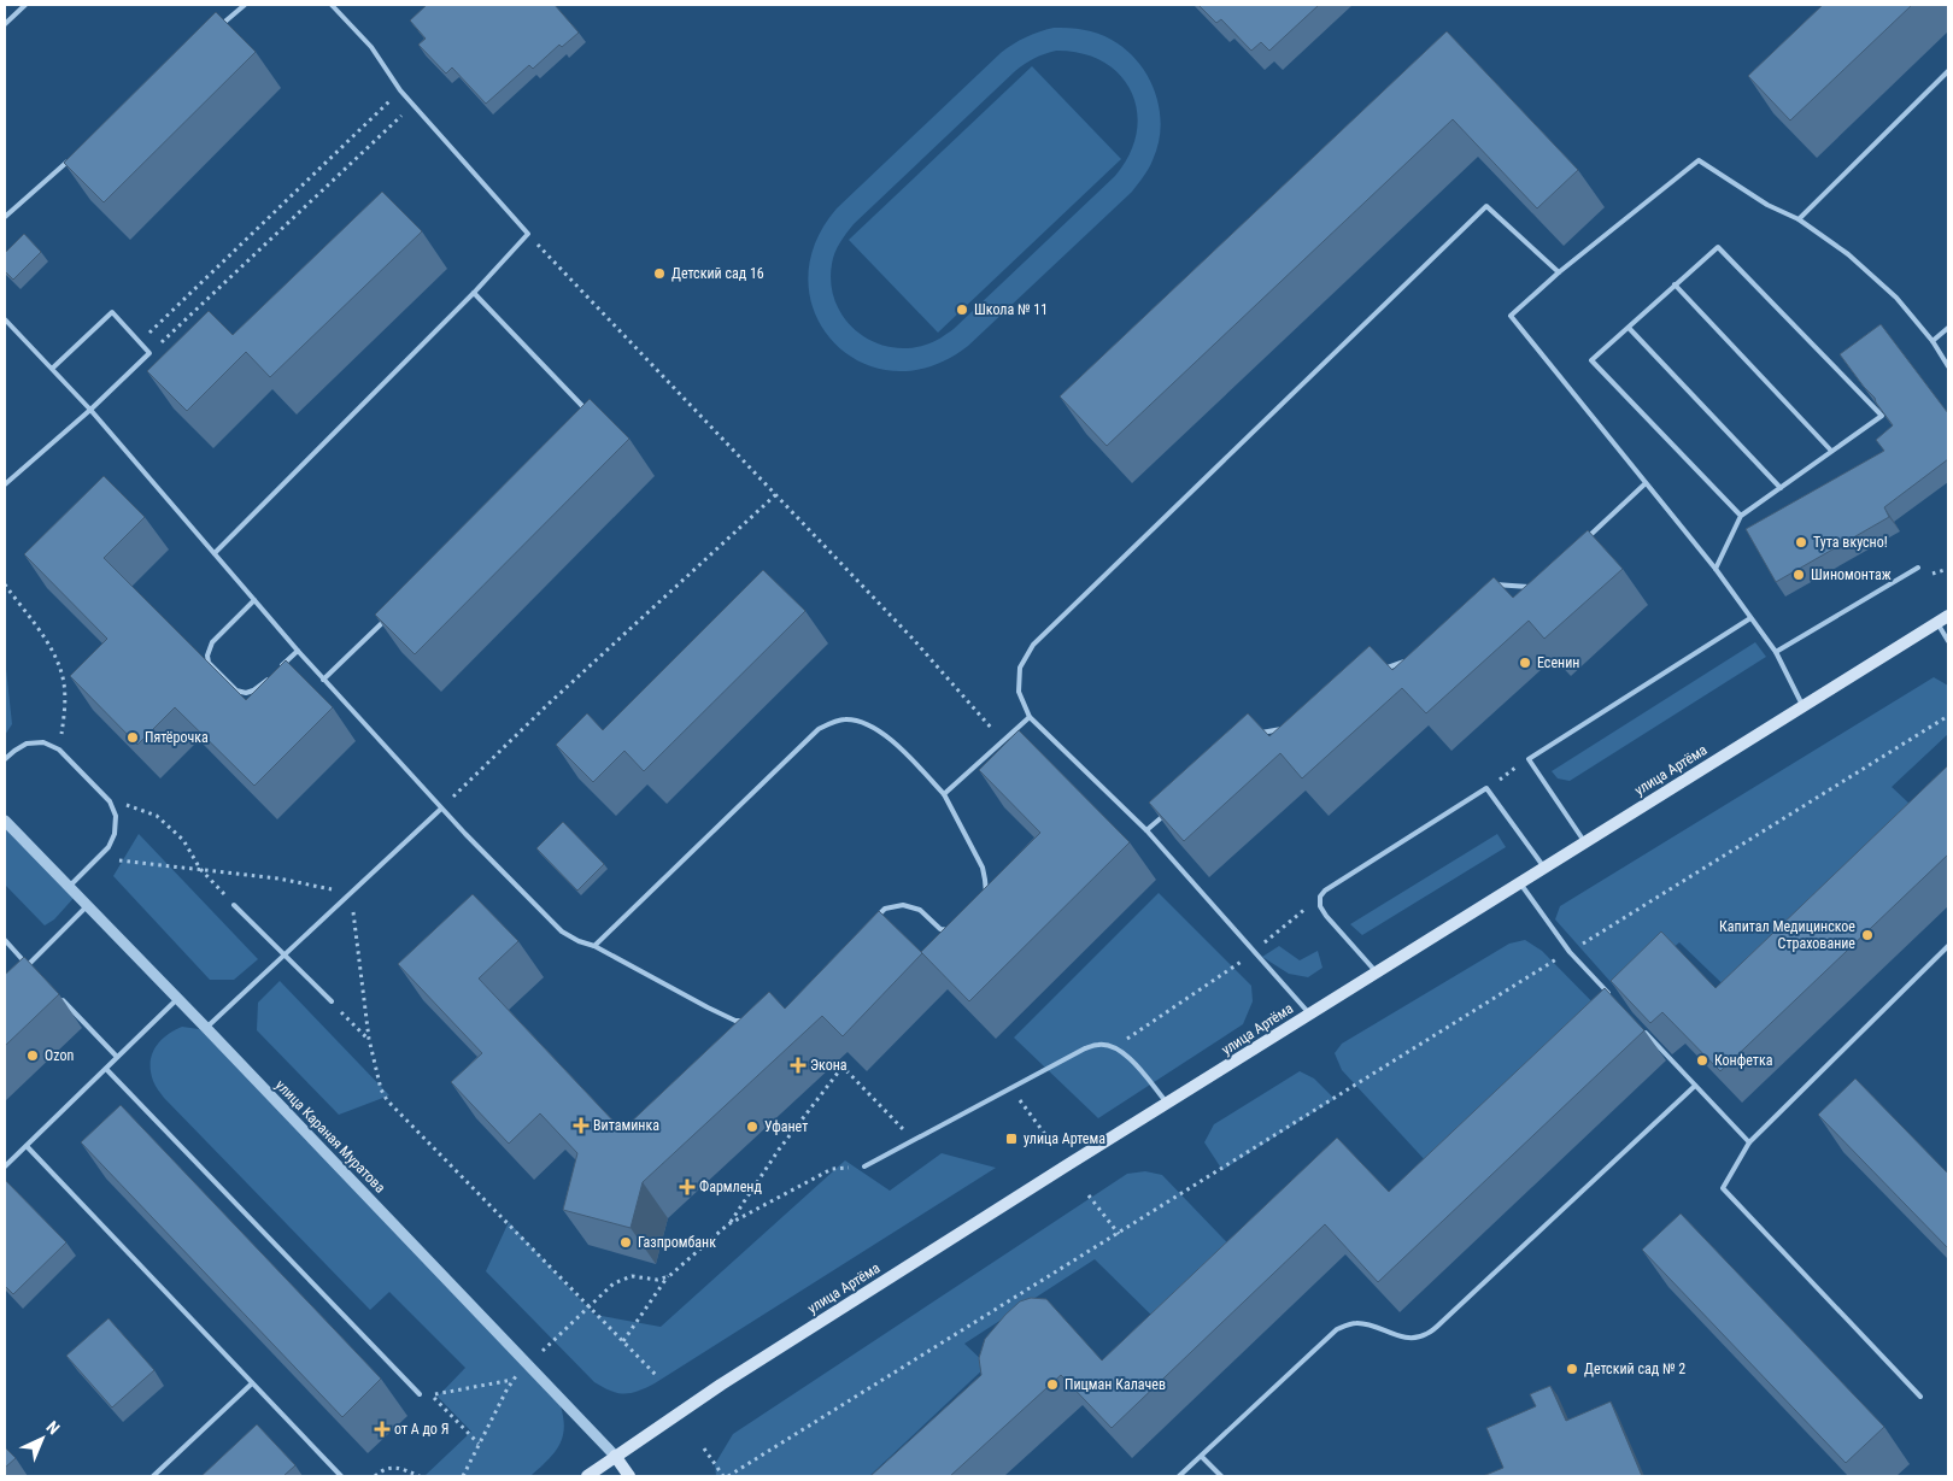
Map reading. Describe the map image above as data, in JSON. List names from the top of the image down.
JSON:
{
  "streets": {
    "main road": ["улица Артёма", "улица Караная Муратова"]
  },
  "crossings": [
    ["улица Артёма", "улица Караная Муратова"]
  ],
  "places": {
    "other": [
      "Детский сад 16",
      "Школа № 11",
      "Тута вкусно!",
      "Шиномонтаж",
      "Есенин",
      "Пятёрочка",
      "Капитал Медицинское Страхование",
      "Ozon",
      "Конфетка",
      "Уфанет",
      "Газпромбанк",
      "Детский сад № 2",
      "Пицман Калачев"
    ],
    "health": [
      "Экона",
      "Витаминка",
      "Фармленд",
      "от А до Я"
    ],
    "transit": ["улица Артема"]
  },
  "north": "top right"
}
